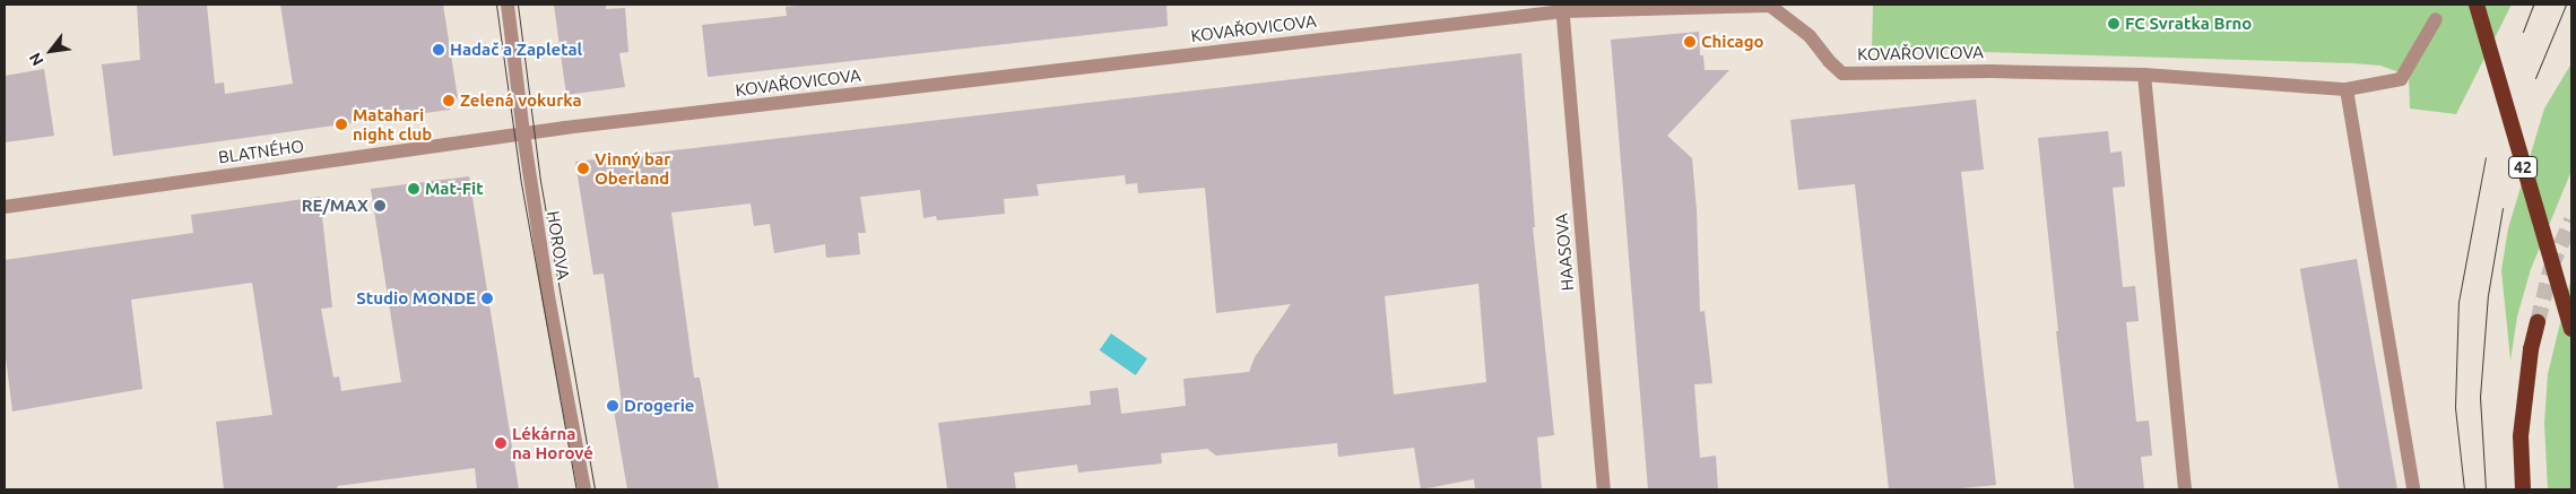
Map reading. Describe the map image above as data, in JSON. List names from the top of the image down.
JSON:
{
  "streets": {
    "highway": ["42"],
    "street": [
      "KOVAŘOVICOVA",
      "BLATNÉHO",
      "HOROVA",
      "HAASOVA"
    ]
  },
  "crossings": [
    ["KOVAŘOVICOVA", "BLATNÉHO"],
    ["KOVAŘOVICOVA", "HOROVA"],
    ["KOVAŘOVICOVA", "HAASOVA"],
    ["BLATNÉHO", "HOROVA"]
  ],
  "places": [
    "FC Svratka Brno",
    "Chicago",
    "Hadač a Zapletal",
    "Zelená vokurka",
    "Matahari night club",
    "Vinný bar Oberland",
    "Mat-Fit",
    "RE/MAX",
    "Studio MONDE",
    "Drogerie",
    "Lékárna na Horové"
  ],
  "north": "bottom left"
}
